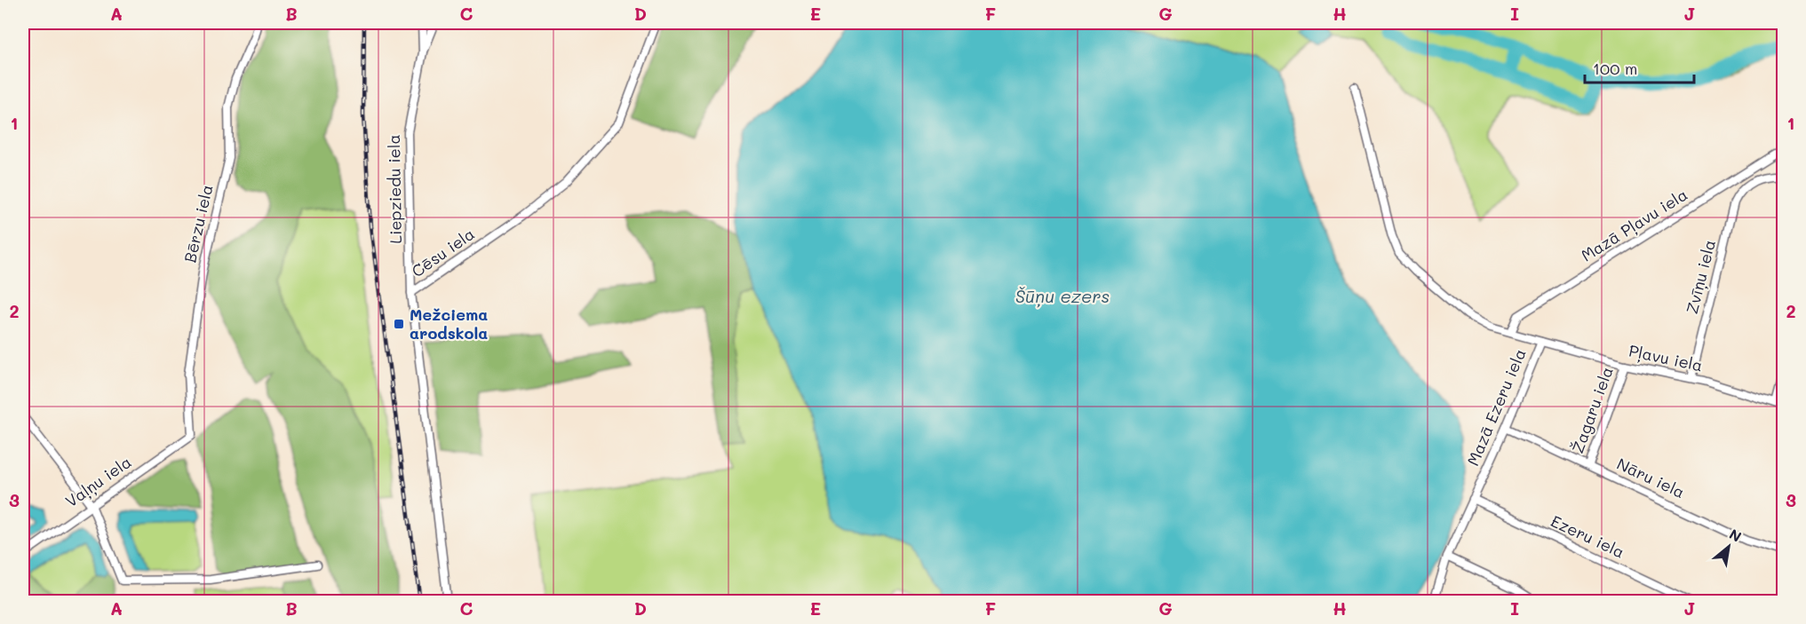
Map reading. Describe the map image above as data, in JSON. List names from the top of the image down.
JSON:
{
  "streets": {
    "street": [
      "Liepziedu iela",
      "Bērzu iela",
      "Mazā Pļavu iela",
      "Cēsu iela",
      "Zvīņu iela",
      "Pļavu iela",
      "Mazā Ezeru iela",
      "Žagaru iela",
      "Nāru iela",
      "Vaļņu iela",
      "Ezeru iela"
    ]
  },
  "crossings": [
    ["Liepziedu iela", "Cēsu iela"],
    ["Bērzu iela", "Vaļņu iela"],
    ["Mazā Pļavu iela", "Mazā Ezeru iela"],
    ["Zvīņu iela", "Pļavu iela"],
    ["Pļavu iela", "Mazā Ezeru iela"],
    ["Pļavu iela", "Žagaru iela"],
    ["Mazā Ezeru iela", "Nāru iela"],
    ["Mazā Ezeru iela", "Ezeru iela"],
    ["Žagaru iela", "Nāru iela"]
  ],
  "water": ["Šūņu ezers"],
  "places": {
    "transit": ["Mežciema arodskola"]
  },
  "scale_bar": "100 m",
  "north": "top right",
  "grid": {
    "columns": [
      "A",
      "B",
      "C",
      "D",
      "E",
      "F",
      "G",
      "H",
      "I",
      "J"
    ],
    "rows": ["1", "2", "3"]
  }
}
